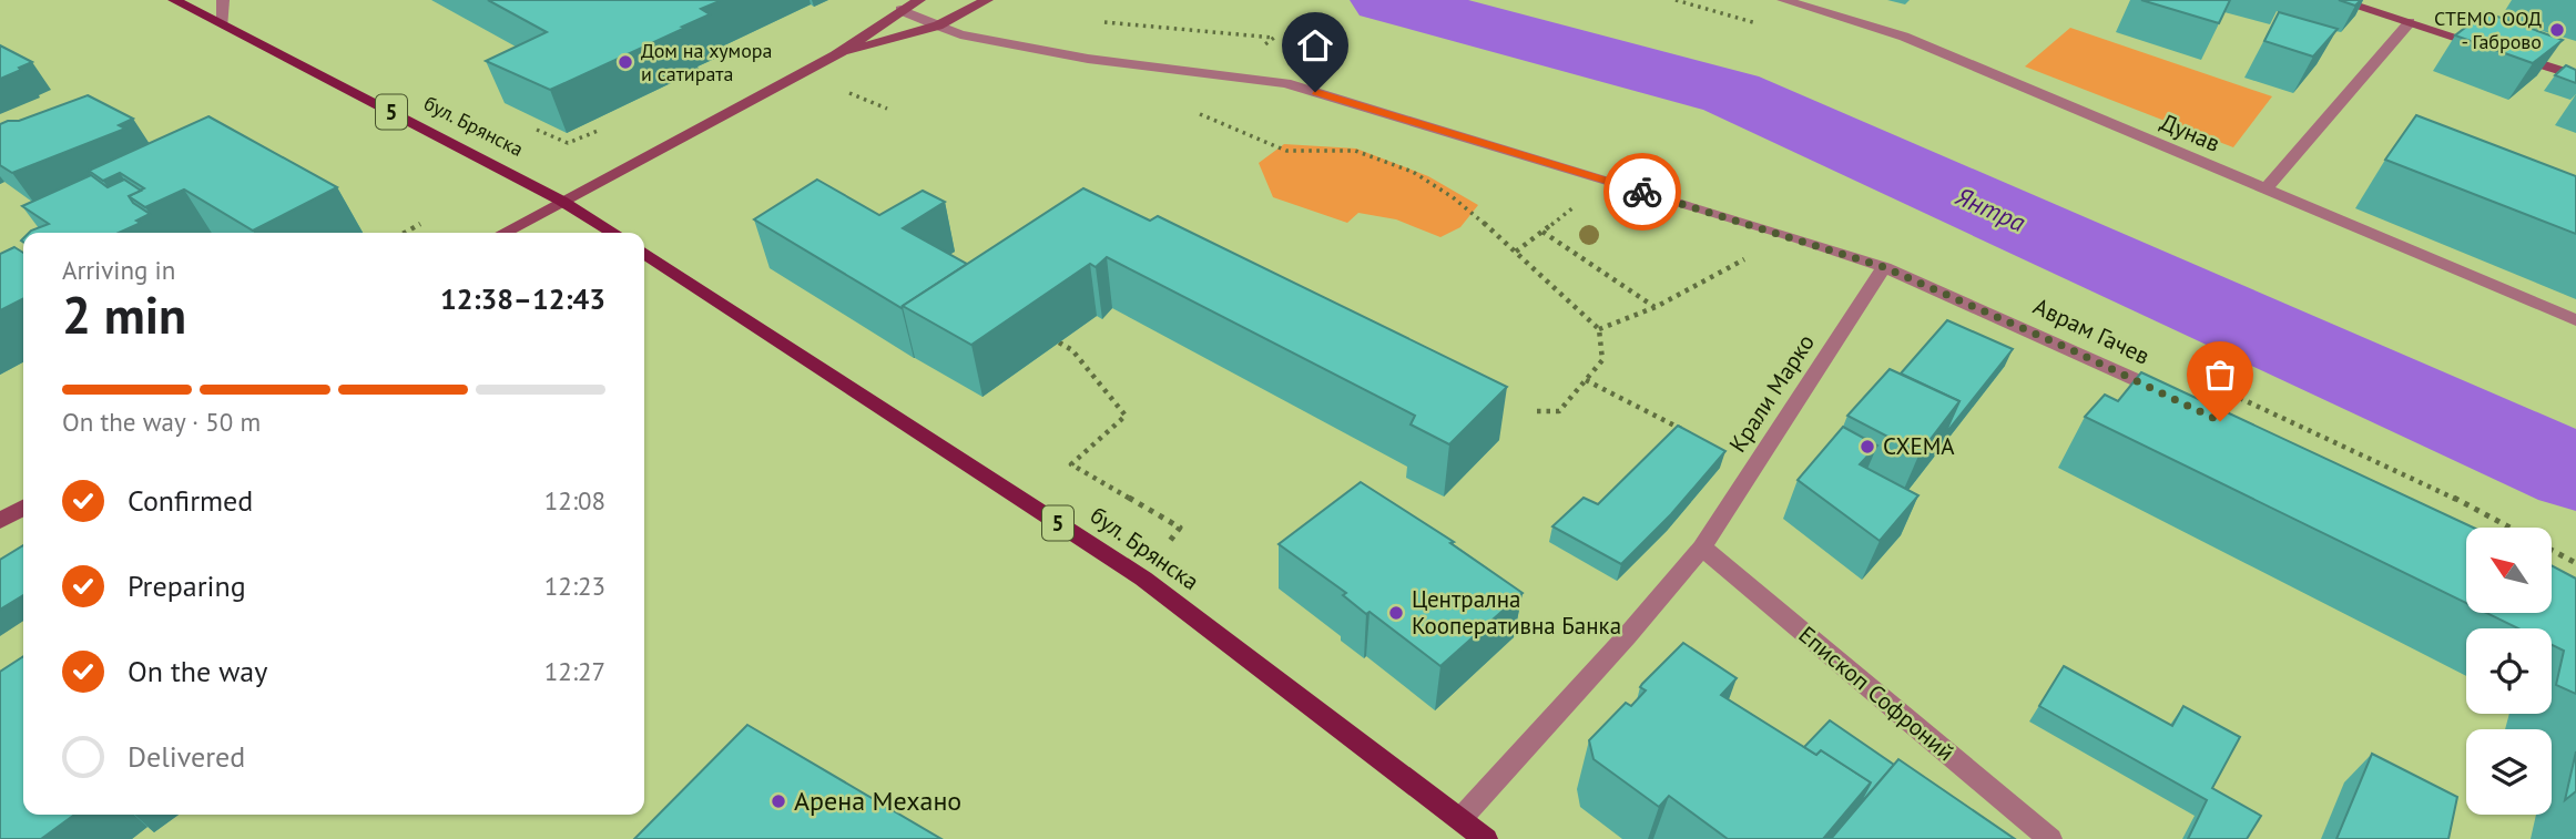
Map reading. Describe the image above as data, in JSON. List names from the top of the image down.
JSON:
{
  "streets": {
    "main road": ["5", "бул. Брянска"],
    "street": [
      "Дунав",
      "Аврам Гачев",
      "Крали Марко",
      "Епископ Софроний"
    ]
  },
  "crossings": [
    ["бул. Брянска", "Крали Марко"],
    ["Аврам Гачев", "Крали Марко"],
    ["Крали Марко", "Епископ Софроний"]
  ],
  "water": ["Янтра"],
  "places": [
    "СТЕМО ООД - Габрово",
    "Дом на хумора и сатирата",
    "СХЕМА",
    "Централна Кооперативна Банка",
    "Арена Механо"
  ],
  "north": "top left",
  "page": {
    "heading": ["2 min", "Arriving in", "12:38–12:43"],
    "bar": "On the way · 50 m",
    "list": [
      ["Confirmed", "12:08"],
      ["Preparing", "12:23"],
      ["On the way", "12:27"],
      "Delivered"
    ]
  }
}
